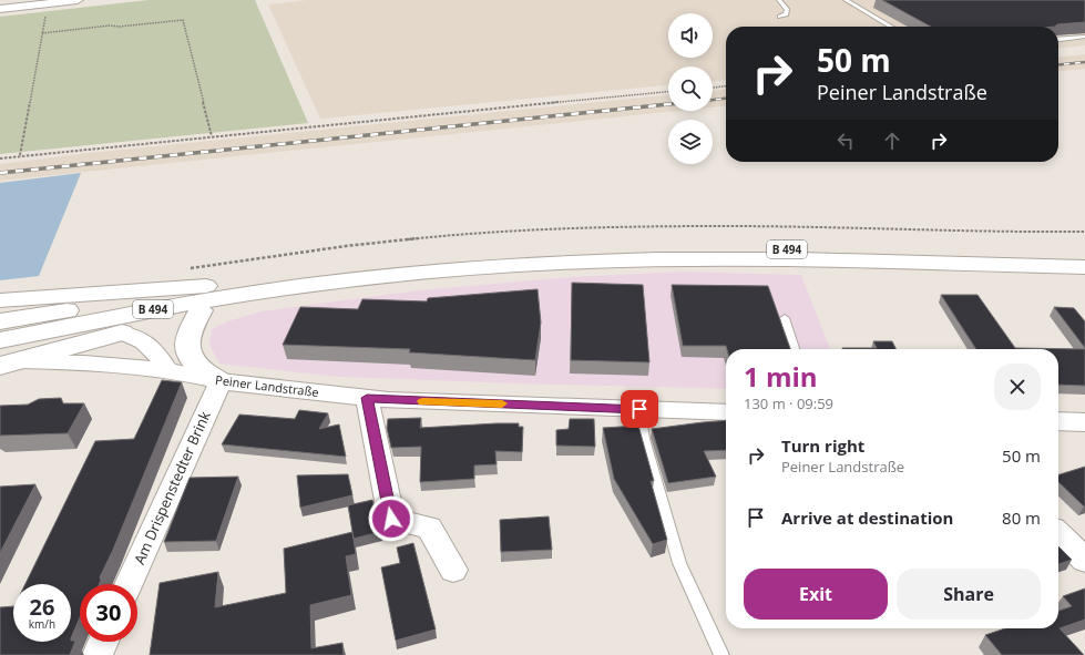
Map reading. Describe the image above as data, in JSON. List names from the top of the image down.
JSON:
{
  "streets": {
    "main road": ["B 494", "Peiner Landstraße"],
    "street": ["Am Drispenstedter Brink"]
  },
  "crossings": [
    ["B 494", "Peiner Landstraße"],
    ["Peiner Landstraße", "Am Drispenstedter Brink"]
  ],
  "page": {
    "turn": ["50 m", "Peiner Landstraße"],
    "heading": ["1 min", "130 m · 09:59"],
    "list": [
      {
        "name": "Turn right",
        "note": "Peiner Landstraße",
        "value": "50 m"
      },
      {
        "name": "Arrive at destination",
        "value": "80 m"
      }
    ],
    "buttons": ["Exit", "Share"],
    "speed": "26 km/h",
    "limit": "30"
  }
}
